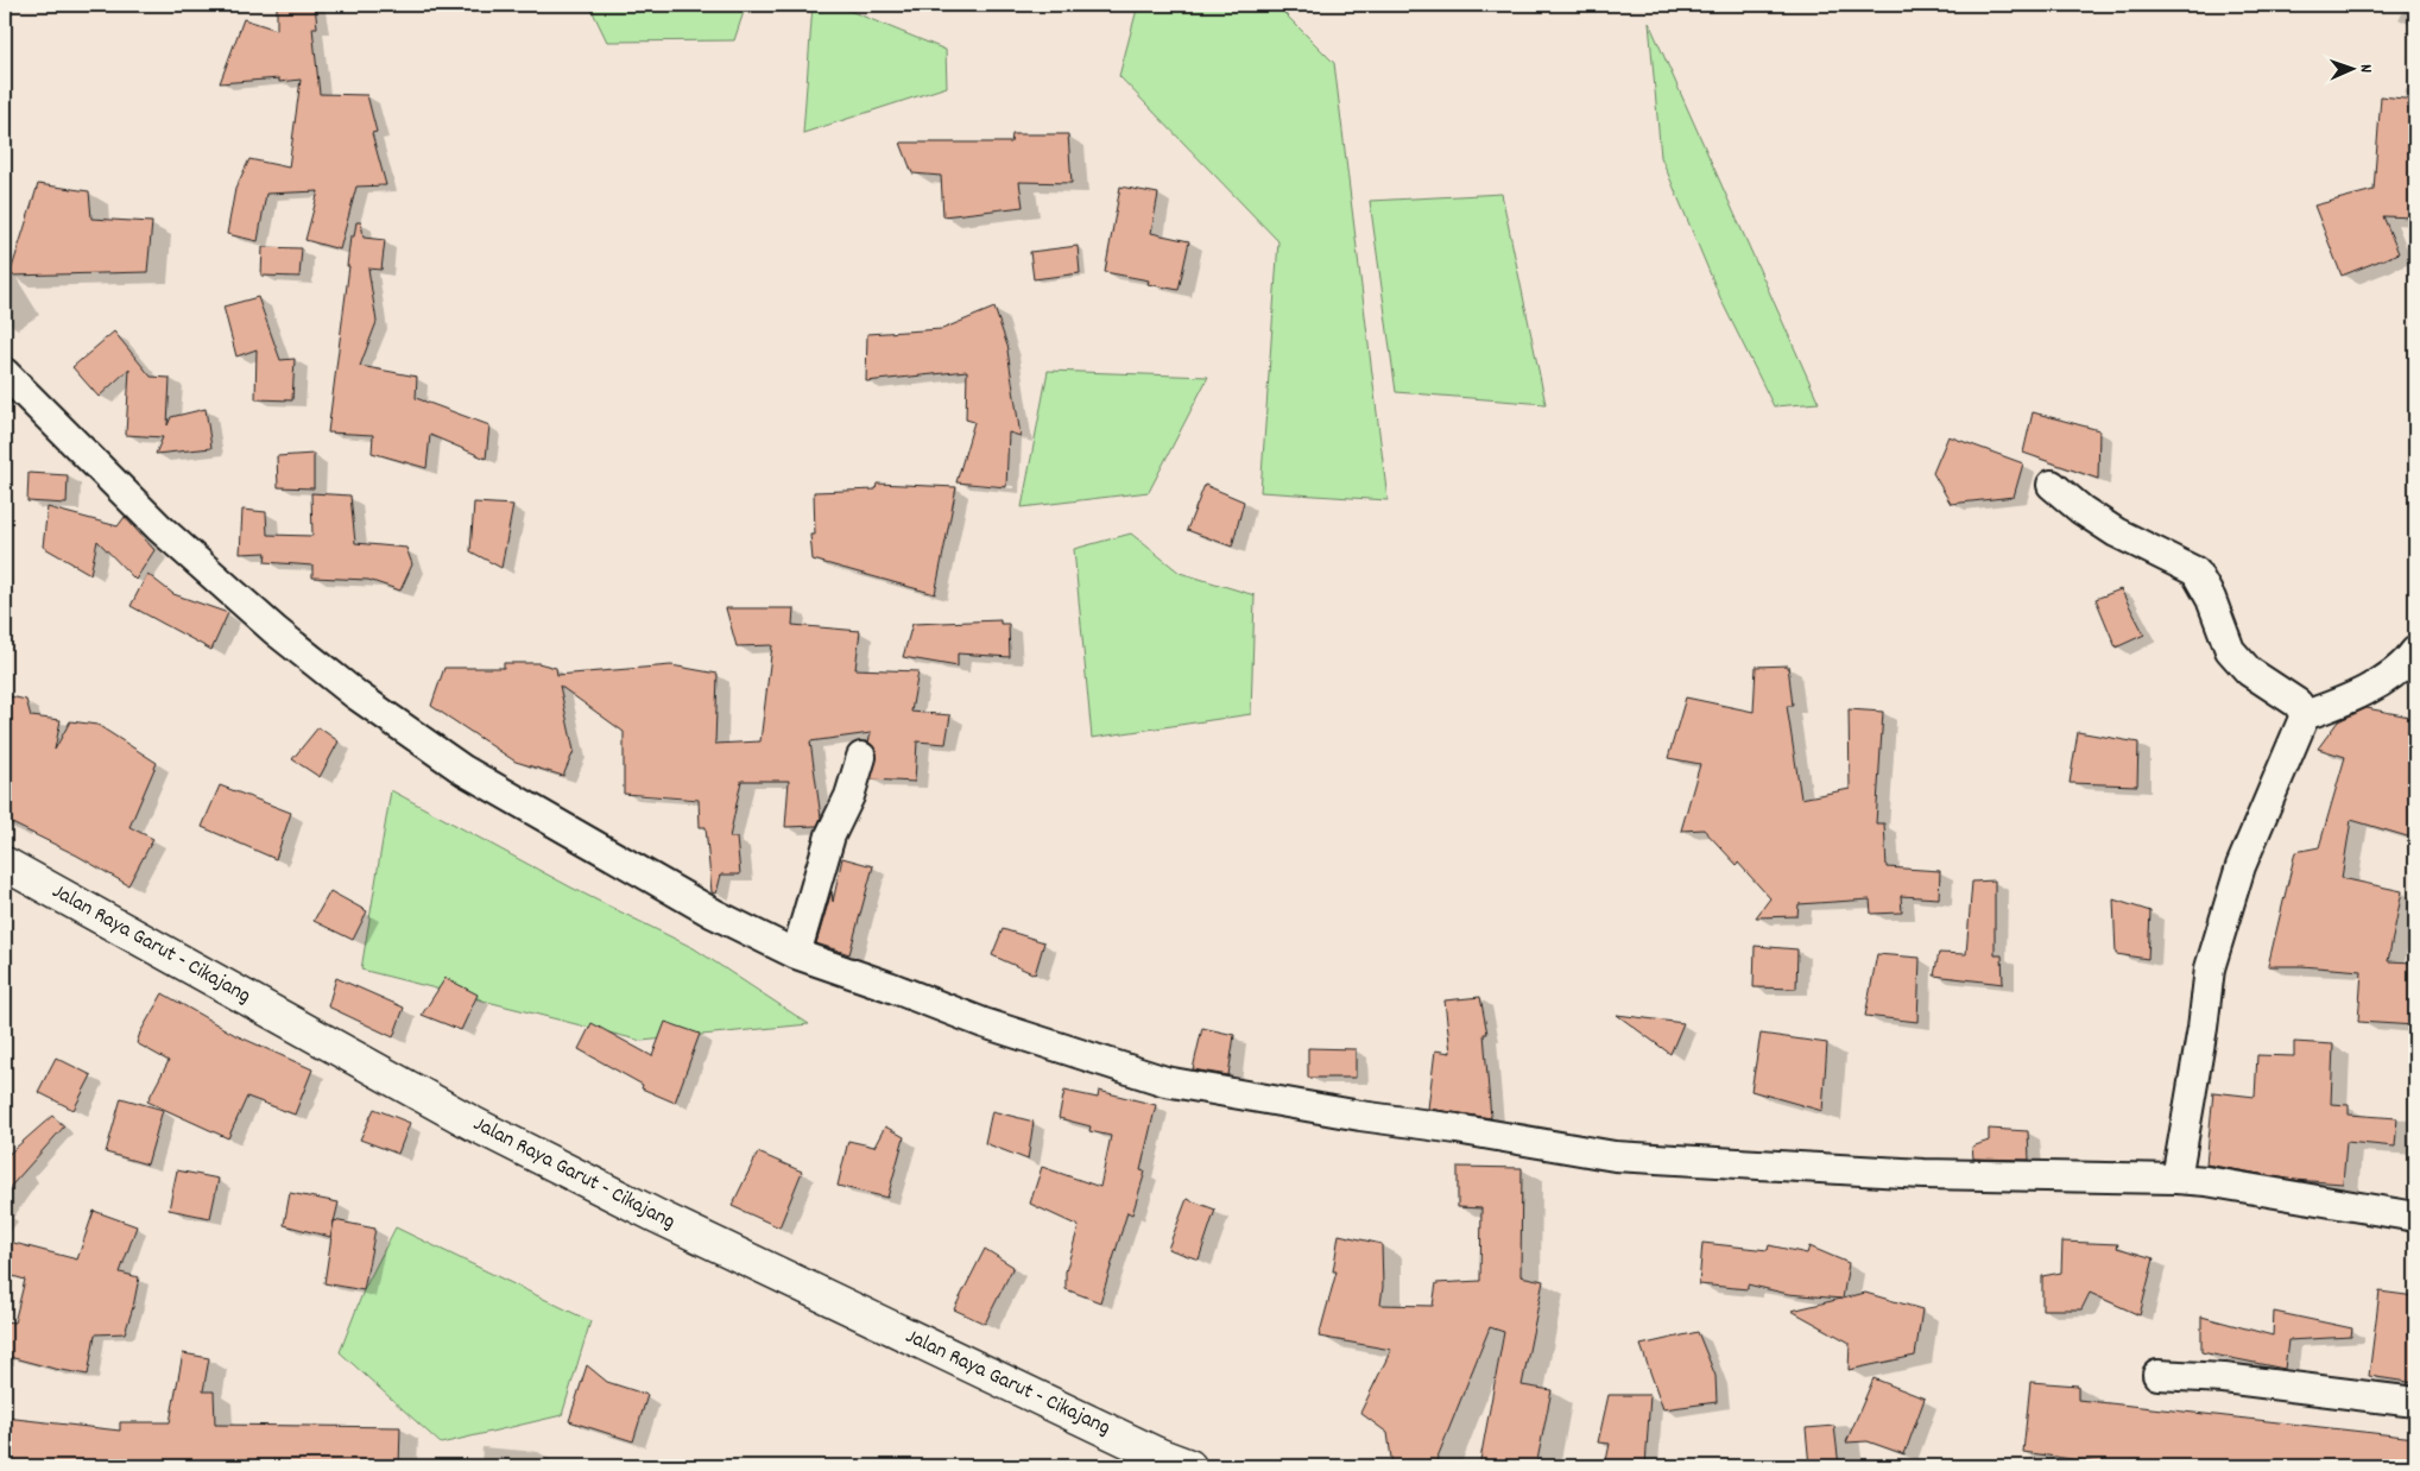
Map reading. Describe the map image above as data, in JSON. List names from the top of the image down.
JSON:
{
  "streets": {
    "main road": ["Jalan Raya Garut - Cikajang"]
  },
  "north": "right"
}
